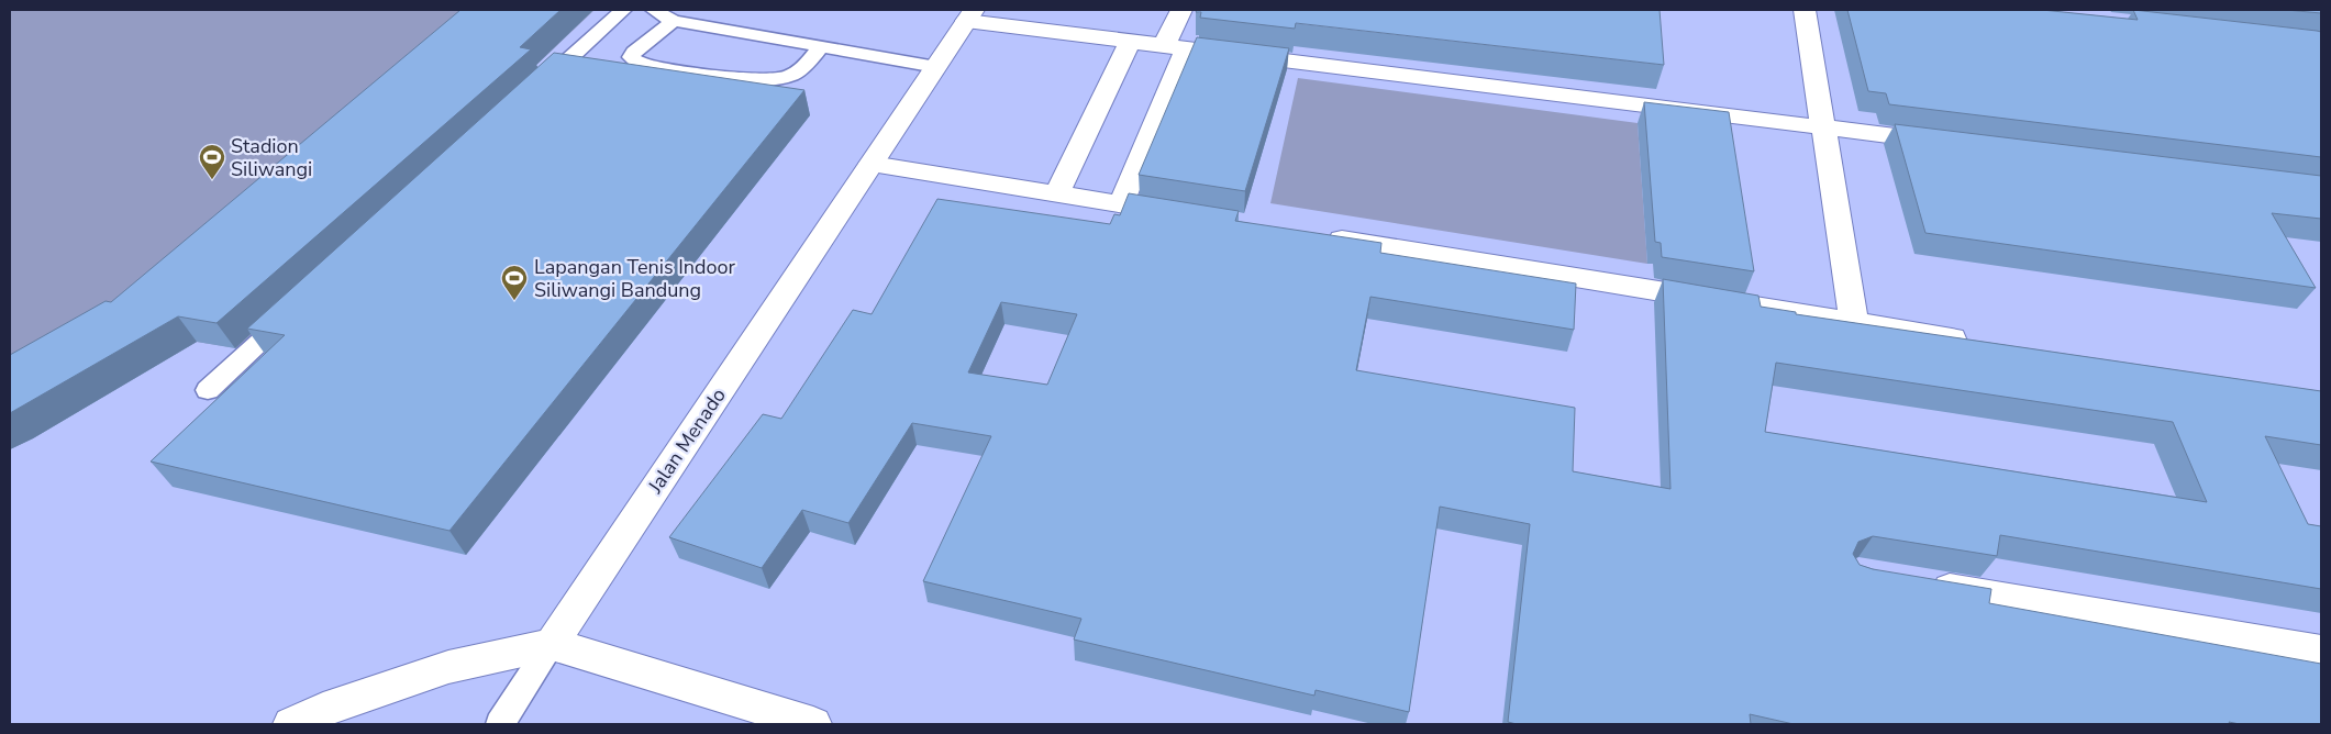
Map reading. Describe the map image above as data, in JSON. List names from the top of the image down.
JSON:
{
  "streets": {
    "street": ["Jalan Menado"]
  },
  "places": {
    "sports": ["Stadion Siliwangi", "Lapangan Tenis Indoor Siliwangi Bandung"]
  }
}
